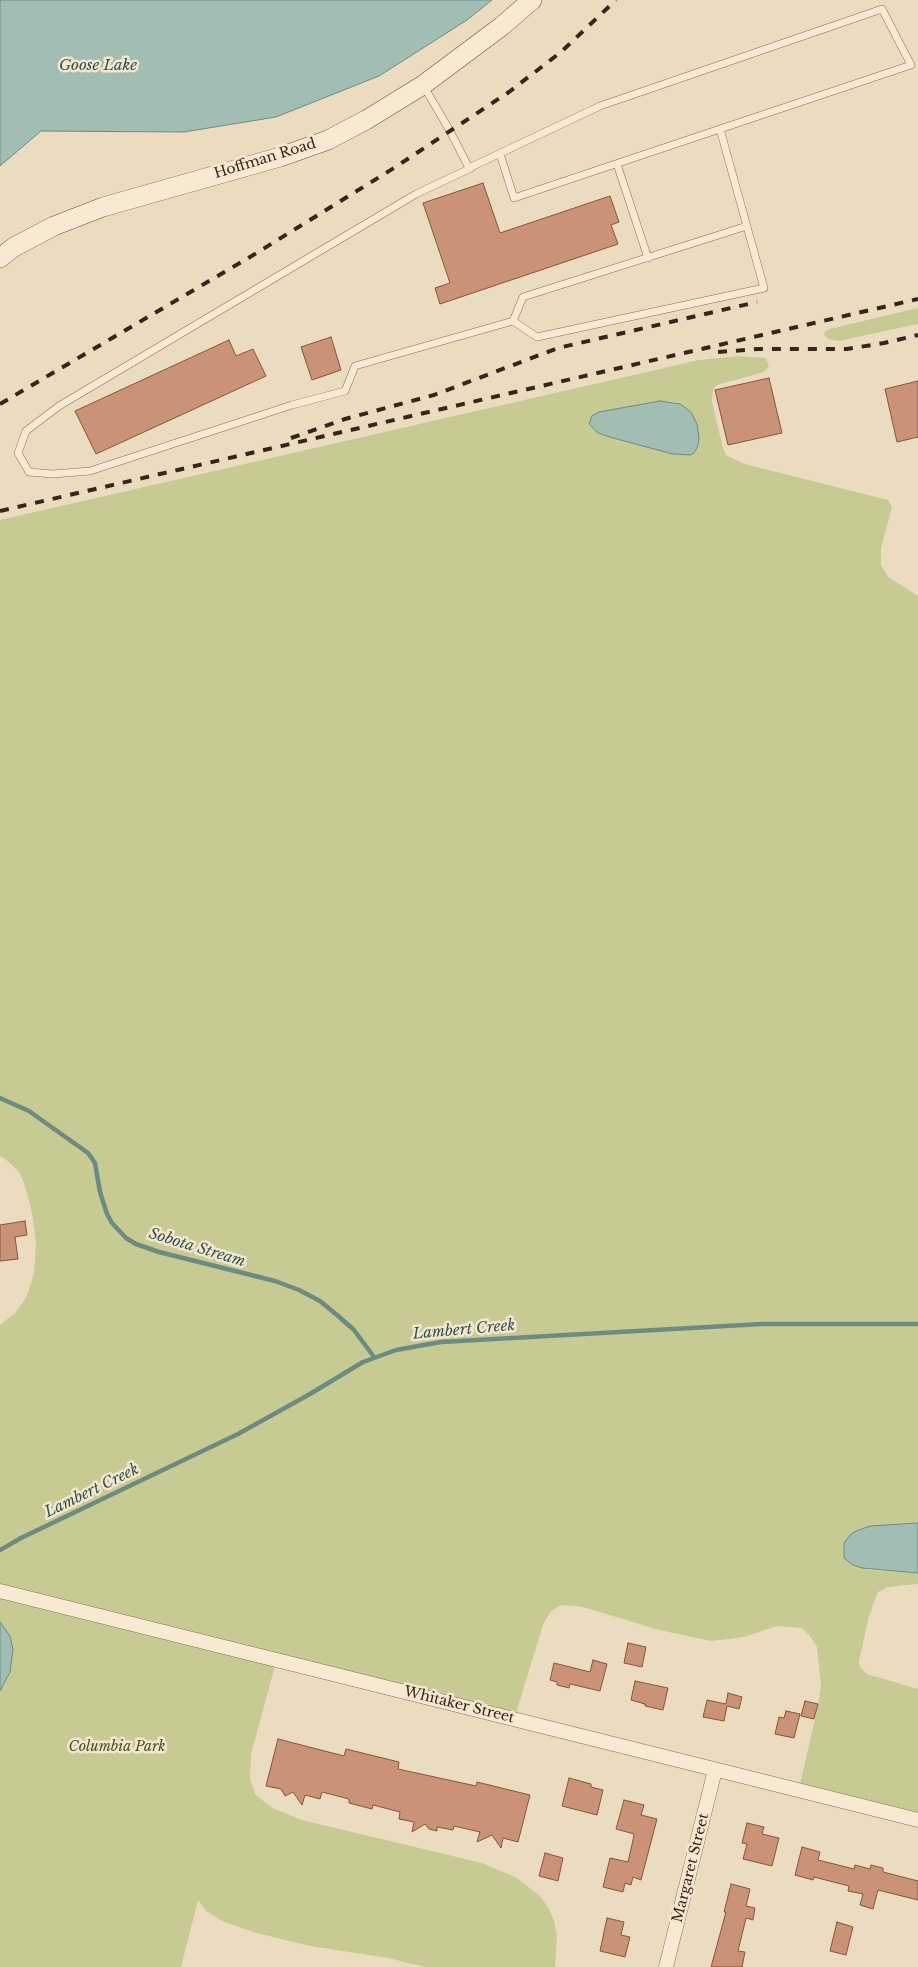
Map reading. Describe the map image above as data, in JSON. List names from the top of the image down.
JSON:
{
  "streets": {
    "street": ["Hoffman Road", "Whitaker Street", "Margaret Street"]
  },
  "crossings": [
    ["Whitaker Street", "Margaret Street"]
  ],
  "water": ["Goose Lake", "Sobota Stream", "Lambert Creek"],
  "parks": ["Columbia Park"]
}
